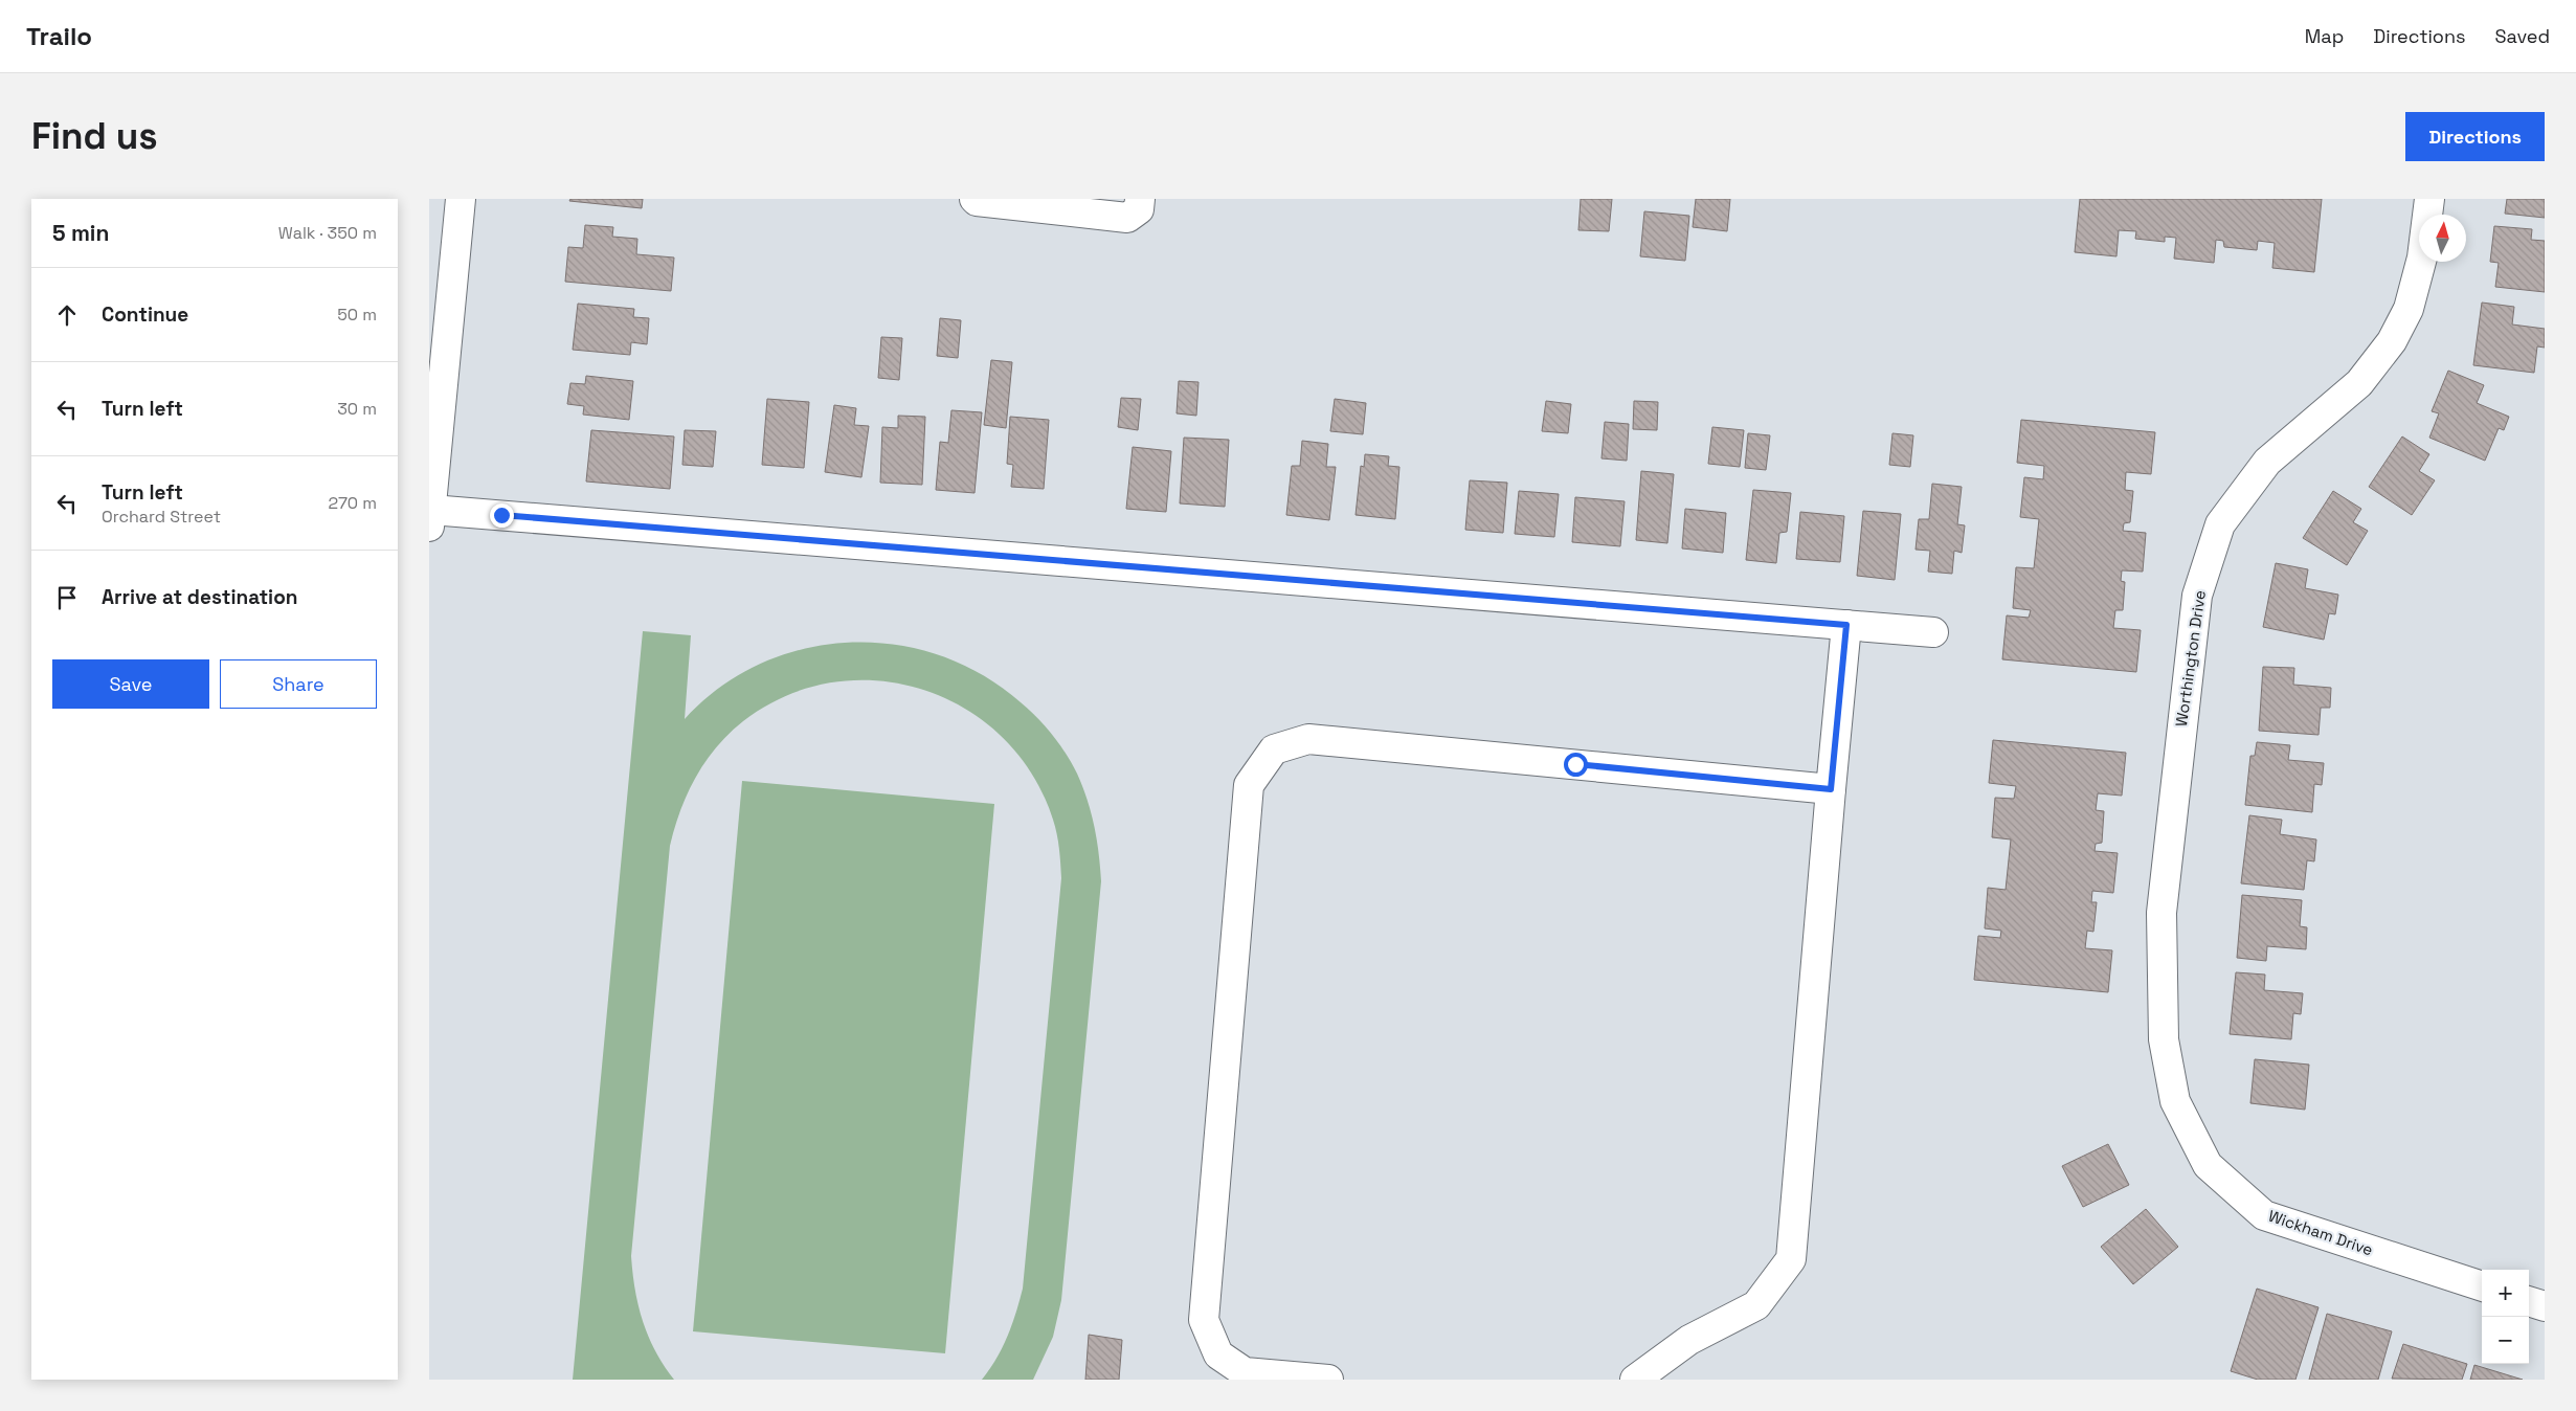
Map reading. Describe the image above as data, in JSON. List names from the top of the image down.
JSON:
{
  "streets": {
    "street": ["Worthington Drive", "Wickham Drive"]
  },
  "crossings": [
    ["Worthington Drive", "Wickham Drive"]
  ],
  "north": "top",
  "page": {
    "header": "Trailo",
    "nav": ["Map", "Directions", "Saved"],
    "buttons": [
      "Directions",
      ["Save", "Share"]
    ],
    "title": "Find us",
    "heading": ["5 min", "Walk · 350 m"],
    "list": [
      ["Continue", "50 m"],
      ["Turn left", "30 m"],
      ["Turn left", "Orchard Street", "270 m"],
      "Arrive at destination"
    ],
    "map_buttons": ["+", "−"]
  }
}
